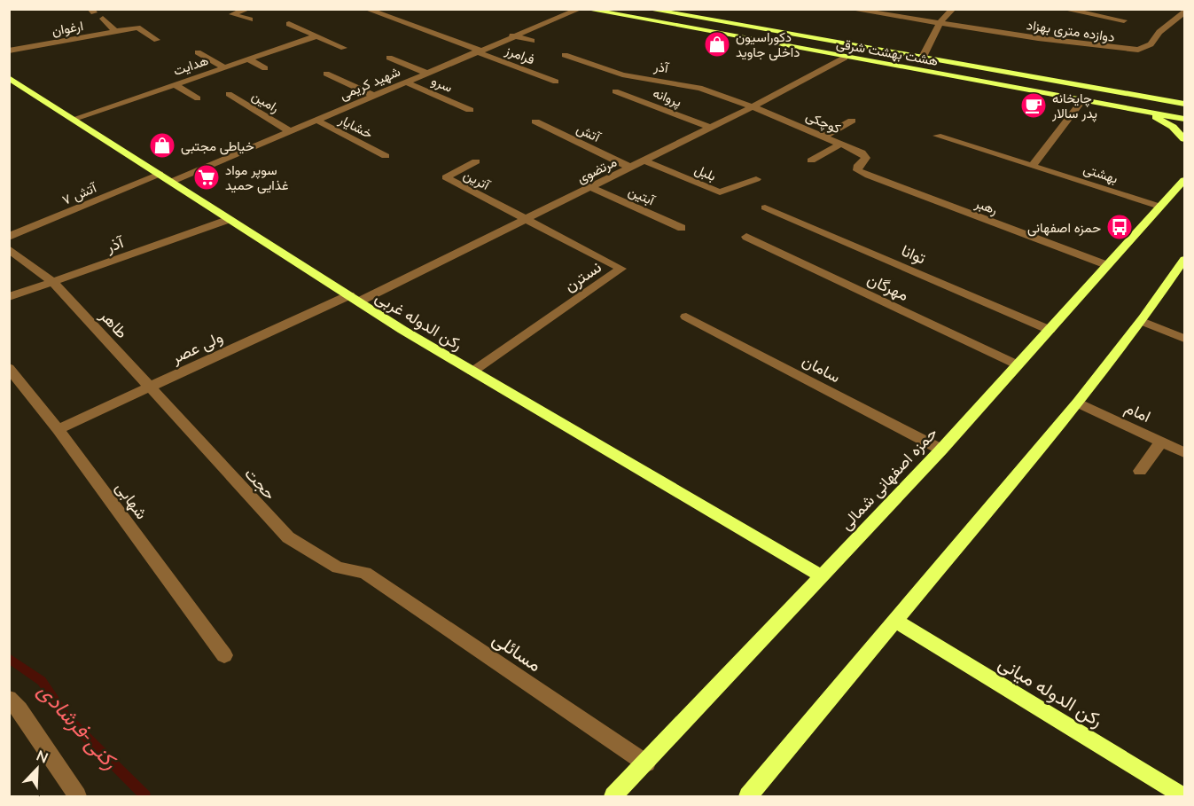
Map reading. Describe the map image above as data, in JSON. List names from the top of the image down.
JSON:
{
  "streets": {
    "main road": [
      "هشت بهشت شرقی",
      "رکن الدوله غربی",
      "حمزه اصفهانی شمالی",
      "رکن الدوله میانی"
    ],
    "street": [
      "ارغوان",
      "دوازده متری بهزاد",
      "فرامرز",
      "هدایت",
      "آذر",
      "شهید کریمی",
      "سرو",
      "پروانه",
      "رامین",
      "کوچکی",
      "خشایار",
      "آتش",
      "مرتضوی",
      "بلبل",
      "بهشتی",
      "آترین",
      "آتش ۷",
      "آبتین",
      "رهبر",
      "توانا",
      "نسترن",
      "مهرگان",
      "طاهر",
      "ولی عصر",
      "سامان",
      "امام",
      "حجت",
      "شهابی",
      "مسائلی"
    ]
  },
  "crossings": [
    ["هشت بهشت شرقی", "مرتضوی"],
    ["فرامرز", "شهید کریمی"],
    ["هدایت", "رکن الدوله غربی"],
    ["آذر", "کوچکی"],
    ["آذر", "مرتضوی"],
    ["آذر", "رکن الدوله غربی"],
    ["آذر", "طاهر"],
    ["شهید کریمی", "سرو"],
    ["شهید کریمی", "رامین"],
    ["شهید کریمی", "خشایار"],
    ["شهید کریمی", "رکن الدوله غربی"],
    ["پروانه", "مرتضوی"],
    ["کوچکی", "مرتضوی"],
    ["کوچکی", "رهبر"],
    ["آتش", "مرتضوی"],
    ["مرتضوی", "بلبل"],
    ["مرتضوی", "آترین"],
    ["مرتضوی", "آبتین"],
    ["مرتضوی", "نسترن"],
    ["مرتضوی", "رکن الدوله غربی"],
    ["مرتضوی", "ولی عصر"],
    ["بهشتی", "حمزه اصفهانی شمالی"],
    ["آترین", "نسترن"],
    ["آتش ۷", "رکن الدوله غربی"],
    ["رهبر", "حمزه اصفهانی شمالی"],
    ["توانا", "حمزه اصفهانی شمالی"],
    ["نسترن", "رکن الدوله غربی"],
    ["مهرگان", "حمزه اصفهانی شمالی"],
    ["رکن الدوله غربی", "ولی عصر"],
    ["رکن الدوله غربی", "حمزه اصفهانی شمالی"],
    ["طاهر", "ولی عصر"],
    ["طاهر", "حجت"],
    ["ولی عصر", "حجت"],
    ["ولی عصر", "شهابی"],
    ["سامان", "حمزه اصفهانی شمالی"],
    ["حمزه اصفهانی شمالی", "مسائلی"],
    ["حجت", "مسائلی"]
  ],
  "water": ["رکنی-فرشادی"],
  "places": {
    "shop": ["دکوراسیون داخلی جاوید", "خیاطی مجتبی"],
    "cafe": ["چایخانه پدر سالار"],
    "supermarket": ["سوپر مواد غذایی حمید"],
    "bus stop": ["حمزه اصفهانی"]
  },
  "north": "top right"
}
